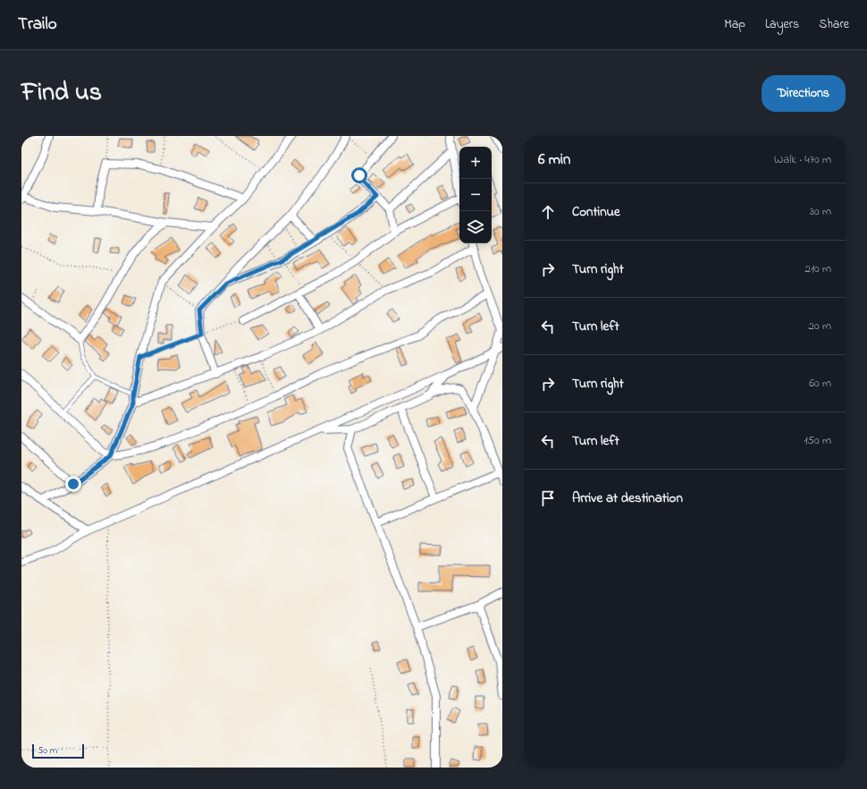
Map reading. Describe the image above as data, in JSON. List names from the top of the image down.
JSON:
{
  "scale_bar": "50 m",
  "page": {
    "header": "Trailo",
    "nav": ["Map", "Layers", "Share"],
    "title": "Find us",
    "buttons": "Directions",
    "heading": ["6 min", "Walk · 470 m"],
    "map_buttons": ["+", "−"],
    "list": [
      ["Continue", "30 m"],
      ["Turn right", "210 m"],
      ["Turn left", "20 m"],
      ["Turn right", "60 m"],
      ["Turn left", "150 m"],
      "Arrive at destination"
    ],
    "scale": "50 m"
  }
}
